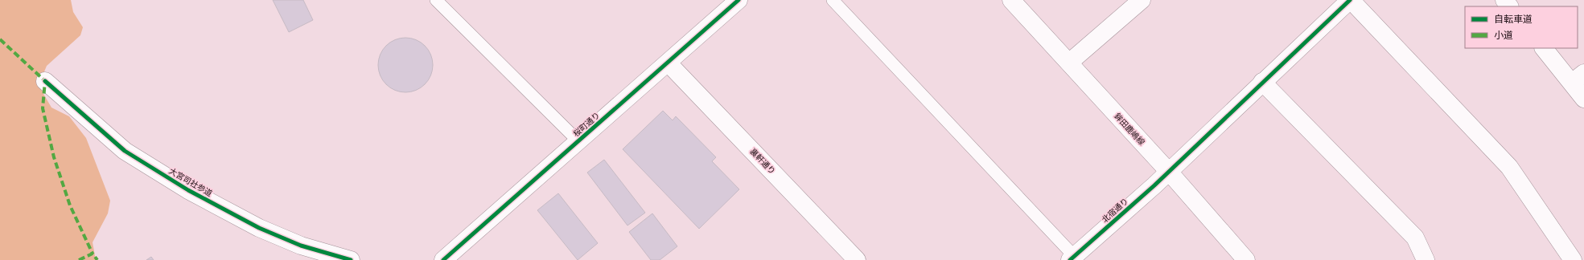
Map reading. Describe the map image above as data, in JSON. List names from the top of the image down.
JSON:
{
  "streets": {
    "street": [
      "桜町通り",
      "鉾田鹿嶋線",
      "裏軒通り",
      "大宮司社参道",
      "北宿通り"
    ]
  },
  "crossings": [
    ["桜町通り", "裏軒通り"],
    ["鉾田鹿嶋線", "北宿通り"]
  ],
  "legend": ["自転車道", "小道"]
}
